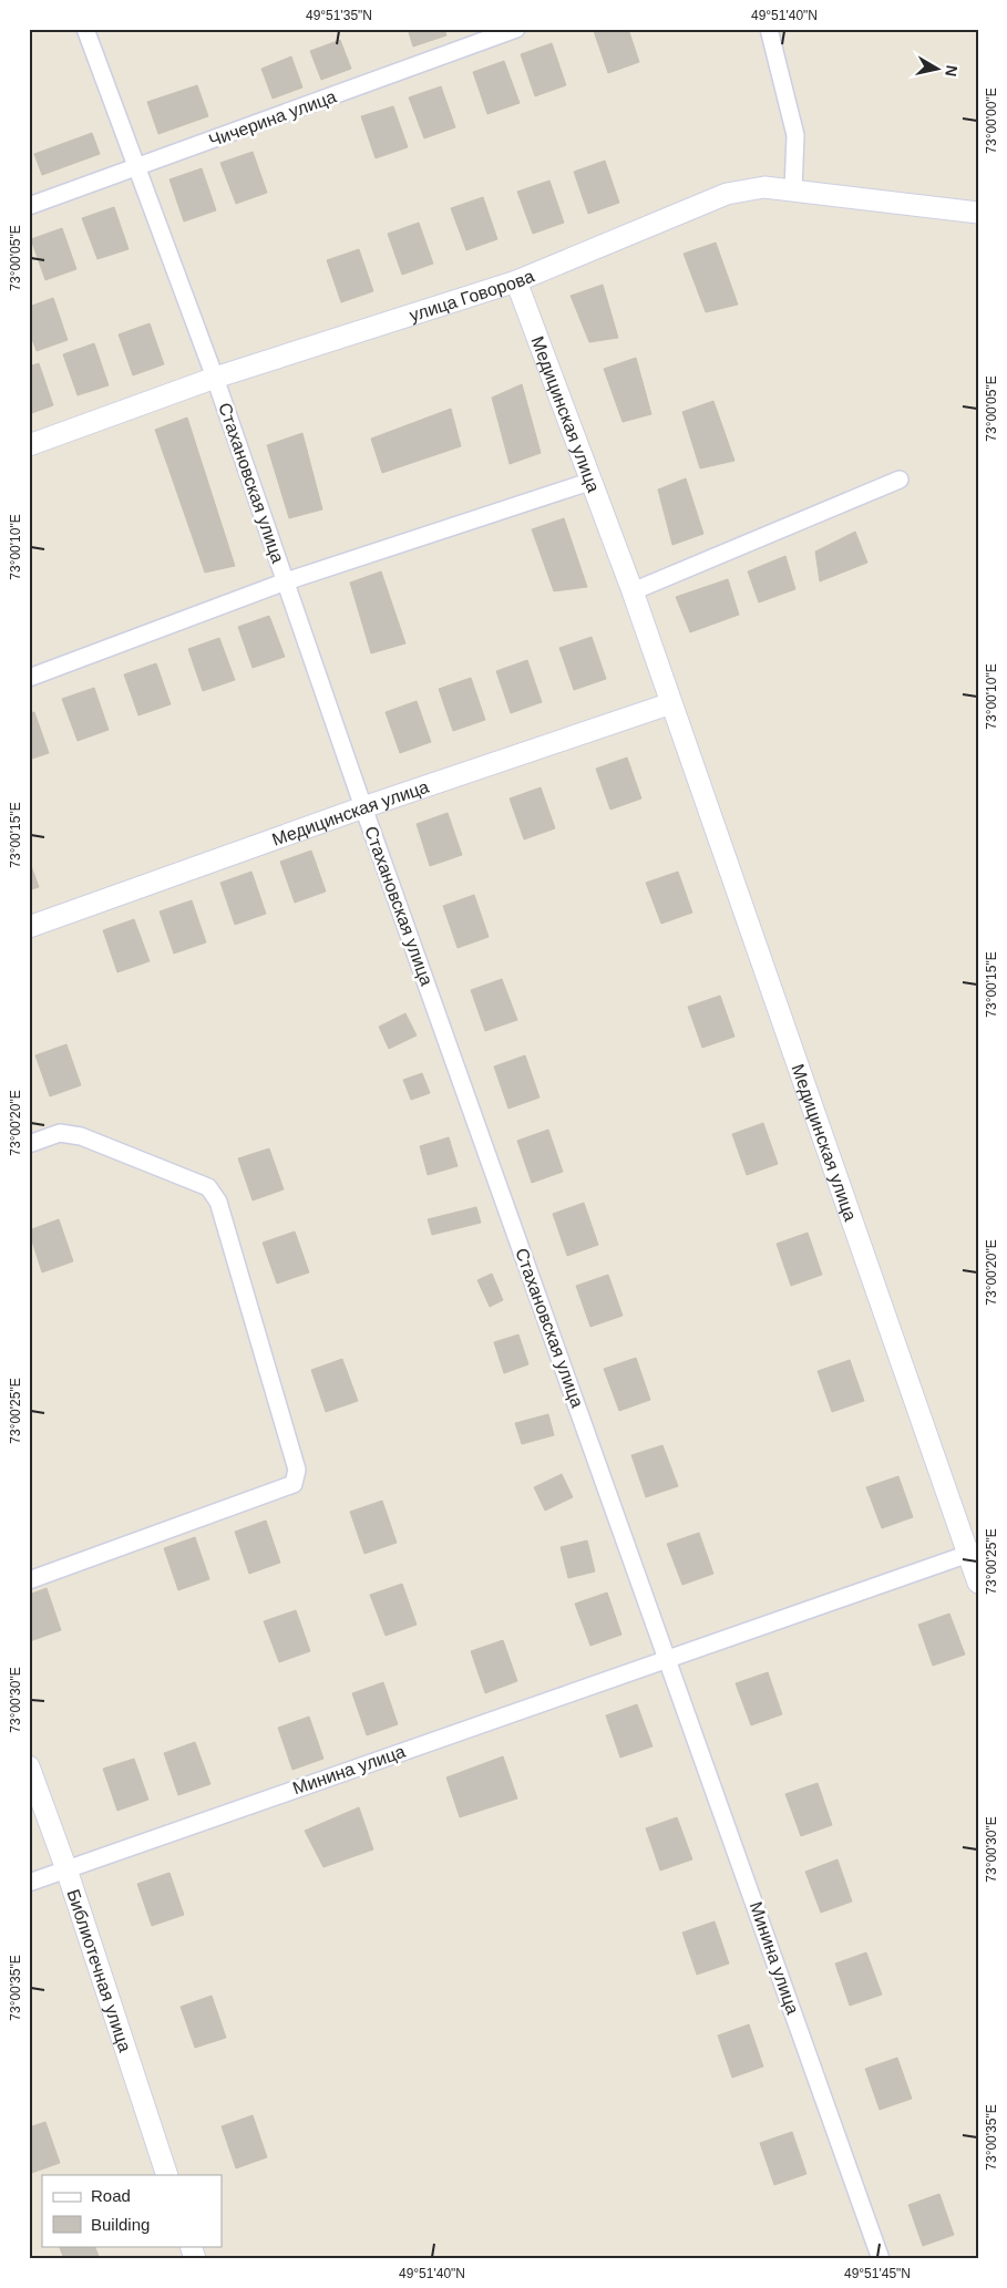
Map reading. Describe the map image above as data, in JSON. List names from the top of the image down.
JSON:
{
  "streets": {
    "street": [
      "Чичерина улица",
      "улица Говорова",
      "Медицинская улица",
      "Стахановская улица",
      "Минина улица",
      "Библиотечная улица"
    ]
  },
  "crossings": [
    ["Чичерина улица", "Стахановская улица"],
    ["улица Говорова", "Медицинская улица"],
    ["улица Говорова", "Стахановская улица"],
    ["Медицинская улица", "Стахановская улица"],
    ["Медицинская улица", "Минина улица"],
    ["Стахановская улица", "Минина улица"],
    ["Минина улица", "Библиотечная улица"]
  ],
  "legend": ["Road", "Building"],
  "north": "right",
  "coordinates": [
    "49°51'35\"N",
    "49°51'40\"N",
    "73°00'00\"E",
    "73°00'05\"E",
    "73°00'10\"E",
    "73°00'15\"E",
    "73°00'20\"E",
    "73°00'25\"E",
    "73°00'30\"E",
    "73°00'35\"E",
    "49°51'45\"N"
  ]
}
